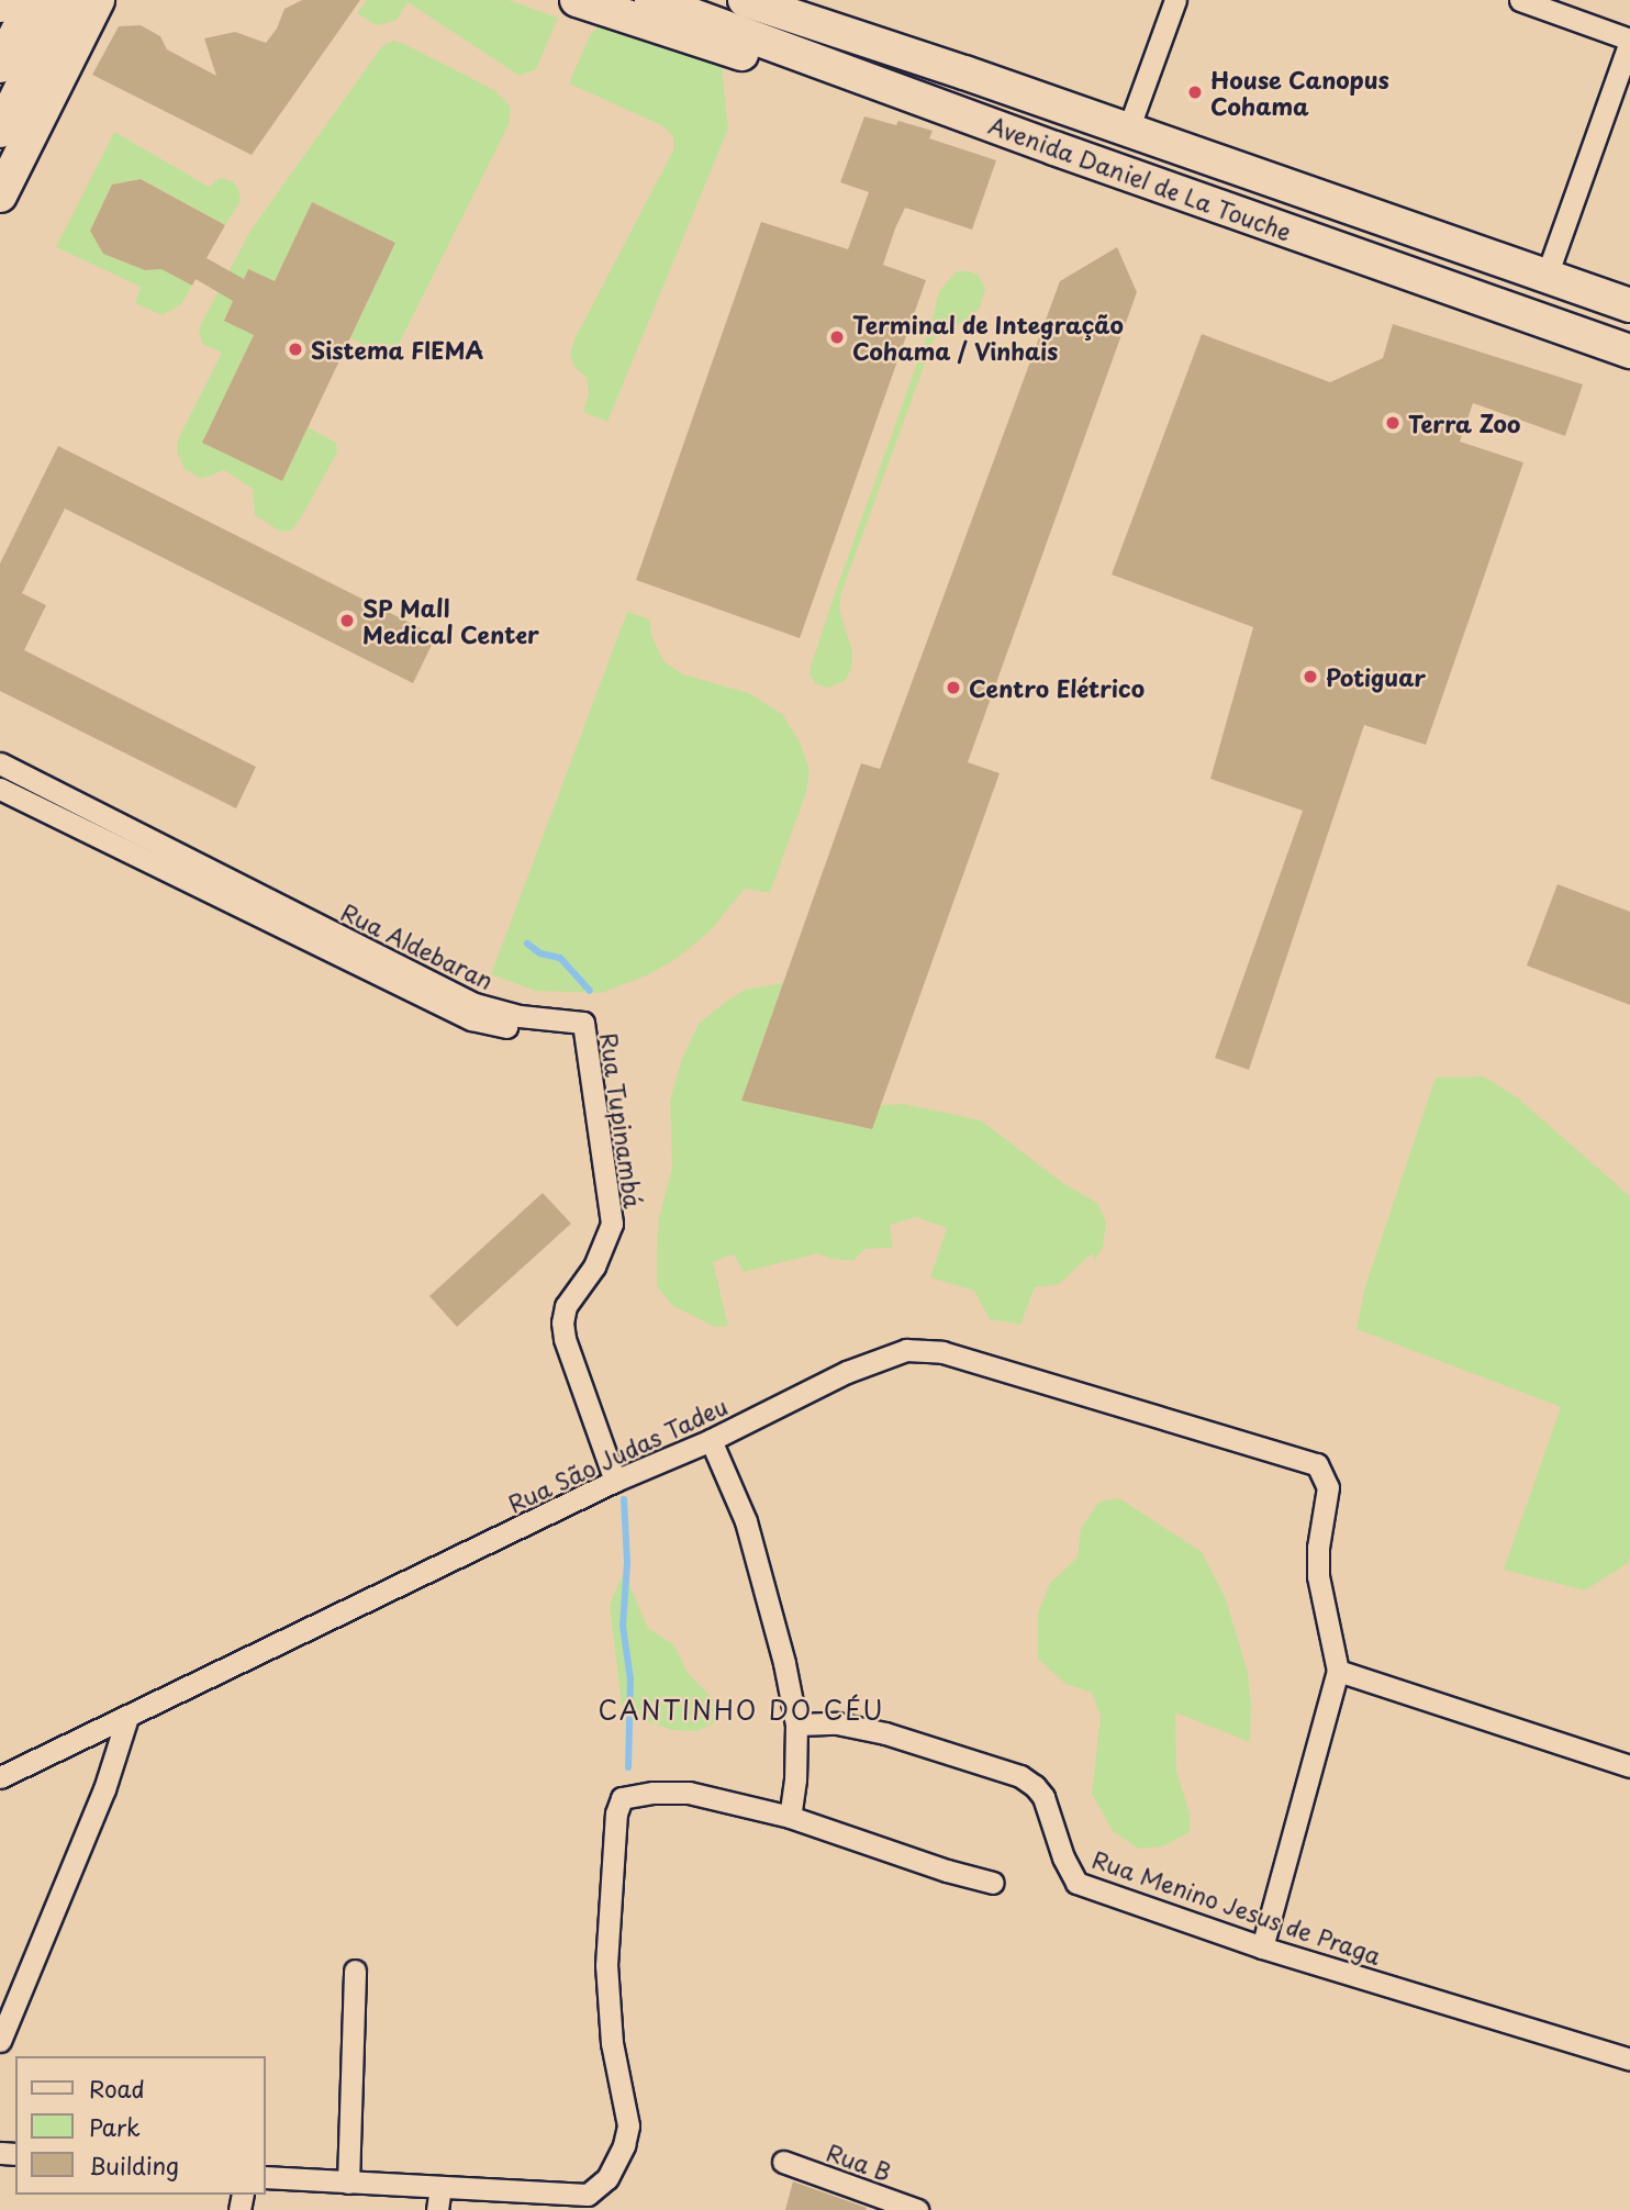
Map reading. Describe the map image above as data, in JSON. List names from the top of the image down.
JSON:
{
  "streets": {
    "main road": ["Avenida Daniel de La Touche"],
    "street": [
      "Rua Aldebaran",
      "Rua Tupinambá",
      "Rua São Judas Tadeu",
      "Rua Menino Jesus de Praga",
      "Rua B"
    ]
  },
  "crossings": [
    ["Rua Aldebaran", "Rua Tupinambá"],
    ["Rua Tupinambá", "Rua São Judas Tadeu"]
  ],
  "districts": ["CANTINHO DO CÉU"],
  "places": [
    "House Canopus Cohama",
    "Terminal de Integração Cohama / Vinhais",
    "Sistema FIEMA",
    "Terra Zoo",
    "SP Mall Medical Center",
    "Potiguar",
    "Centro Elétrico"
  ],
  "legend": ["Road", "Park", "Building"]
}
